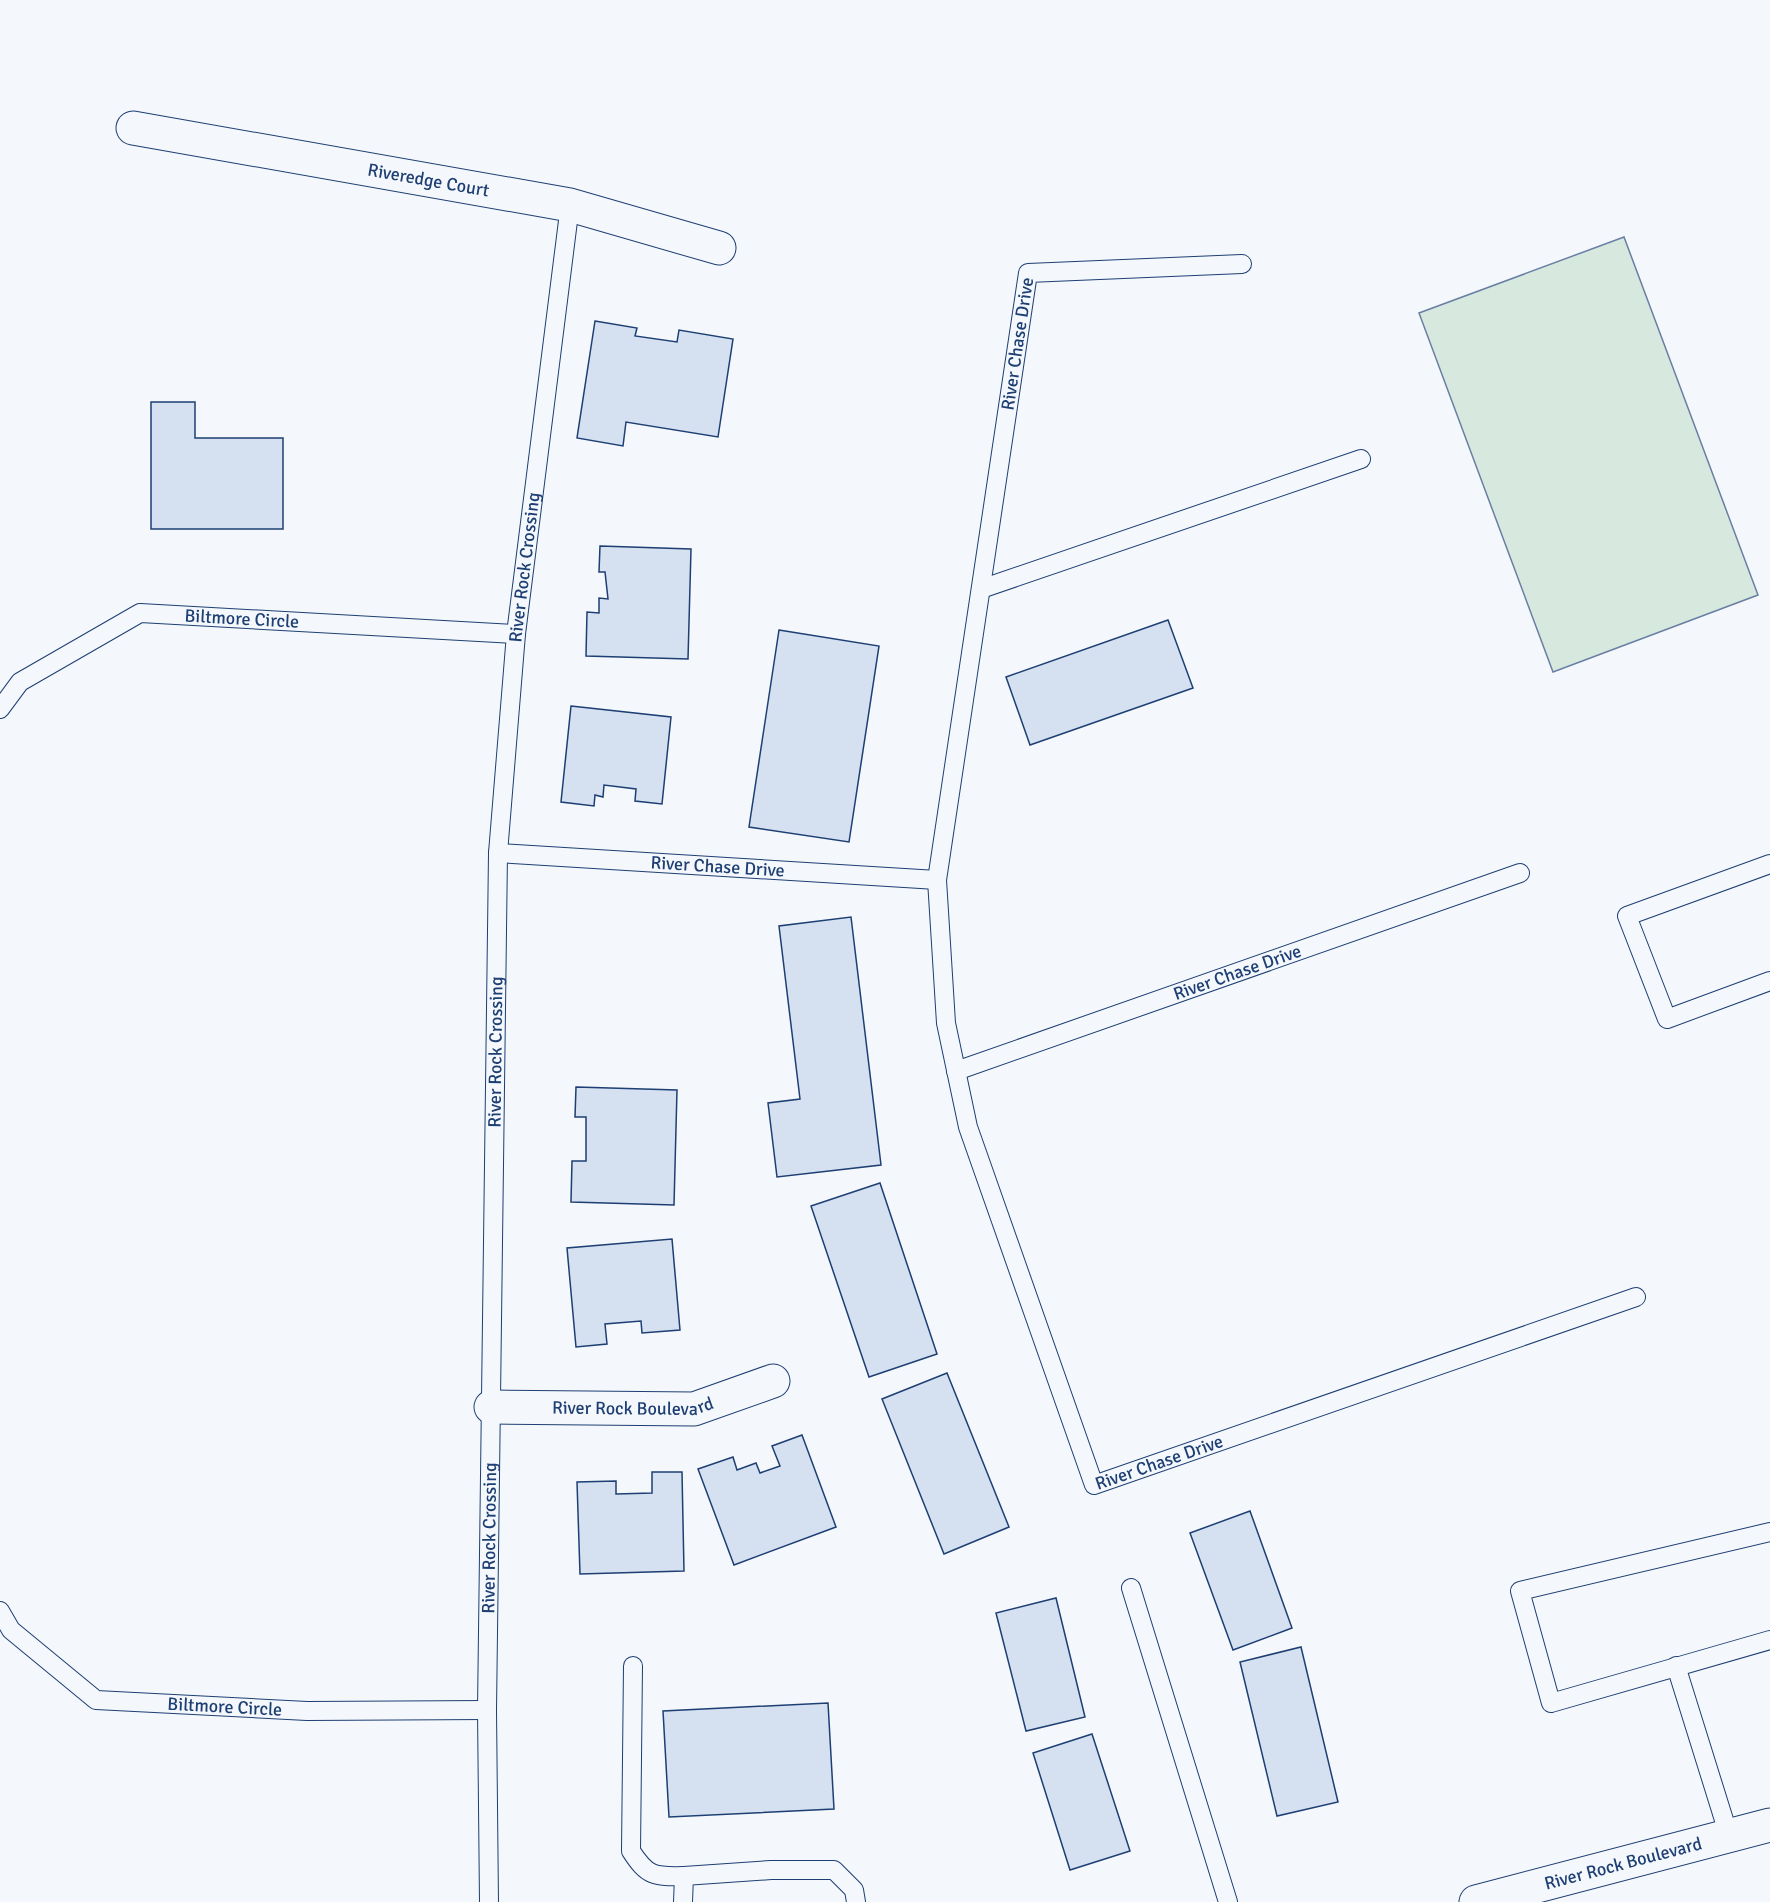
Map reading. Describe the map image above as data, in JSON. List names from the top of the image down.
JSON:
{
  "streets": {
    "street": ["Riveredge Court", "River Rock Boulevard"],
    "lane": ["River Chase Drive", "River Rock Crossing", "Biltmore Circle"]
  },
  "crossings": [
    ["Riveredge Court", "River Rock Crossing"],
    ["River Chase Drive", "River Rock Crossing"],
    ["River Rock Crossing", "Biltmore Circle"],
    ["River Rock Crossing", "River Rock Boulevard"]
  ]
}
